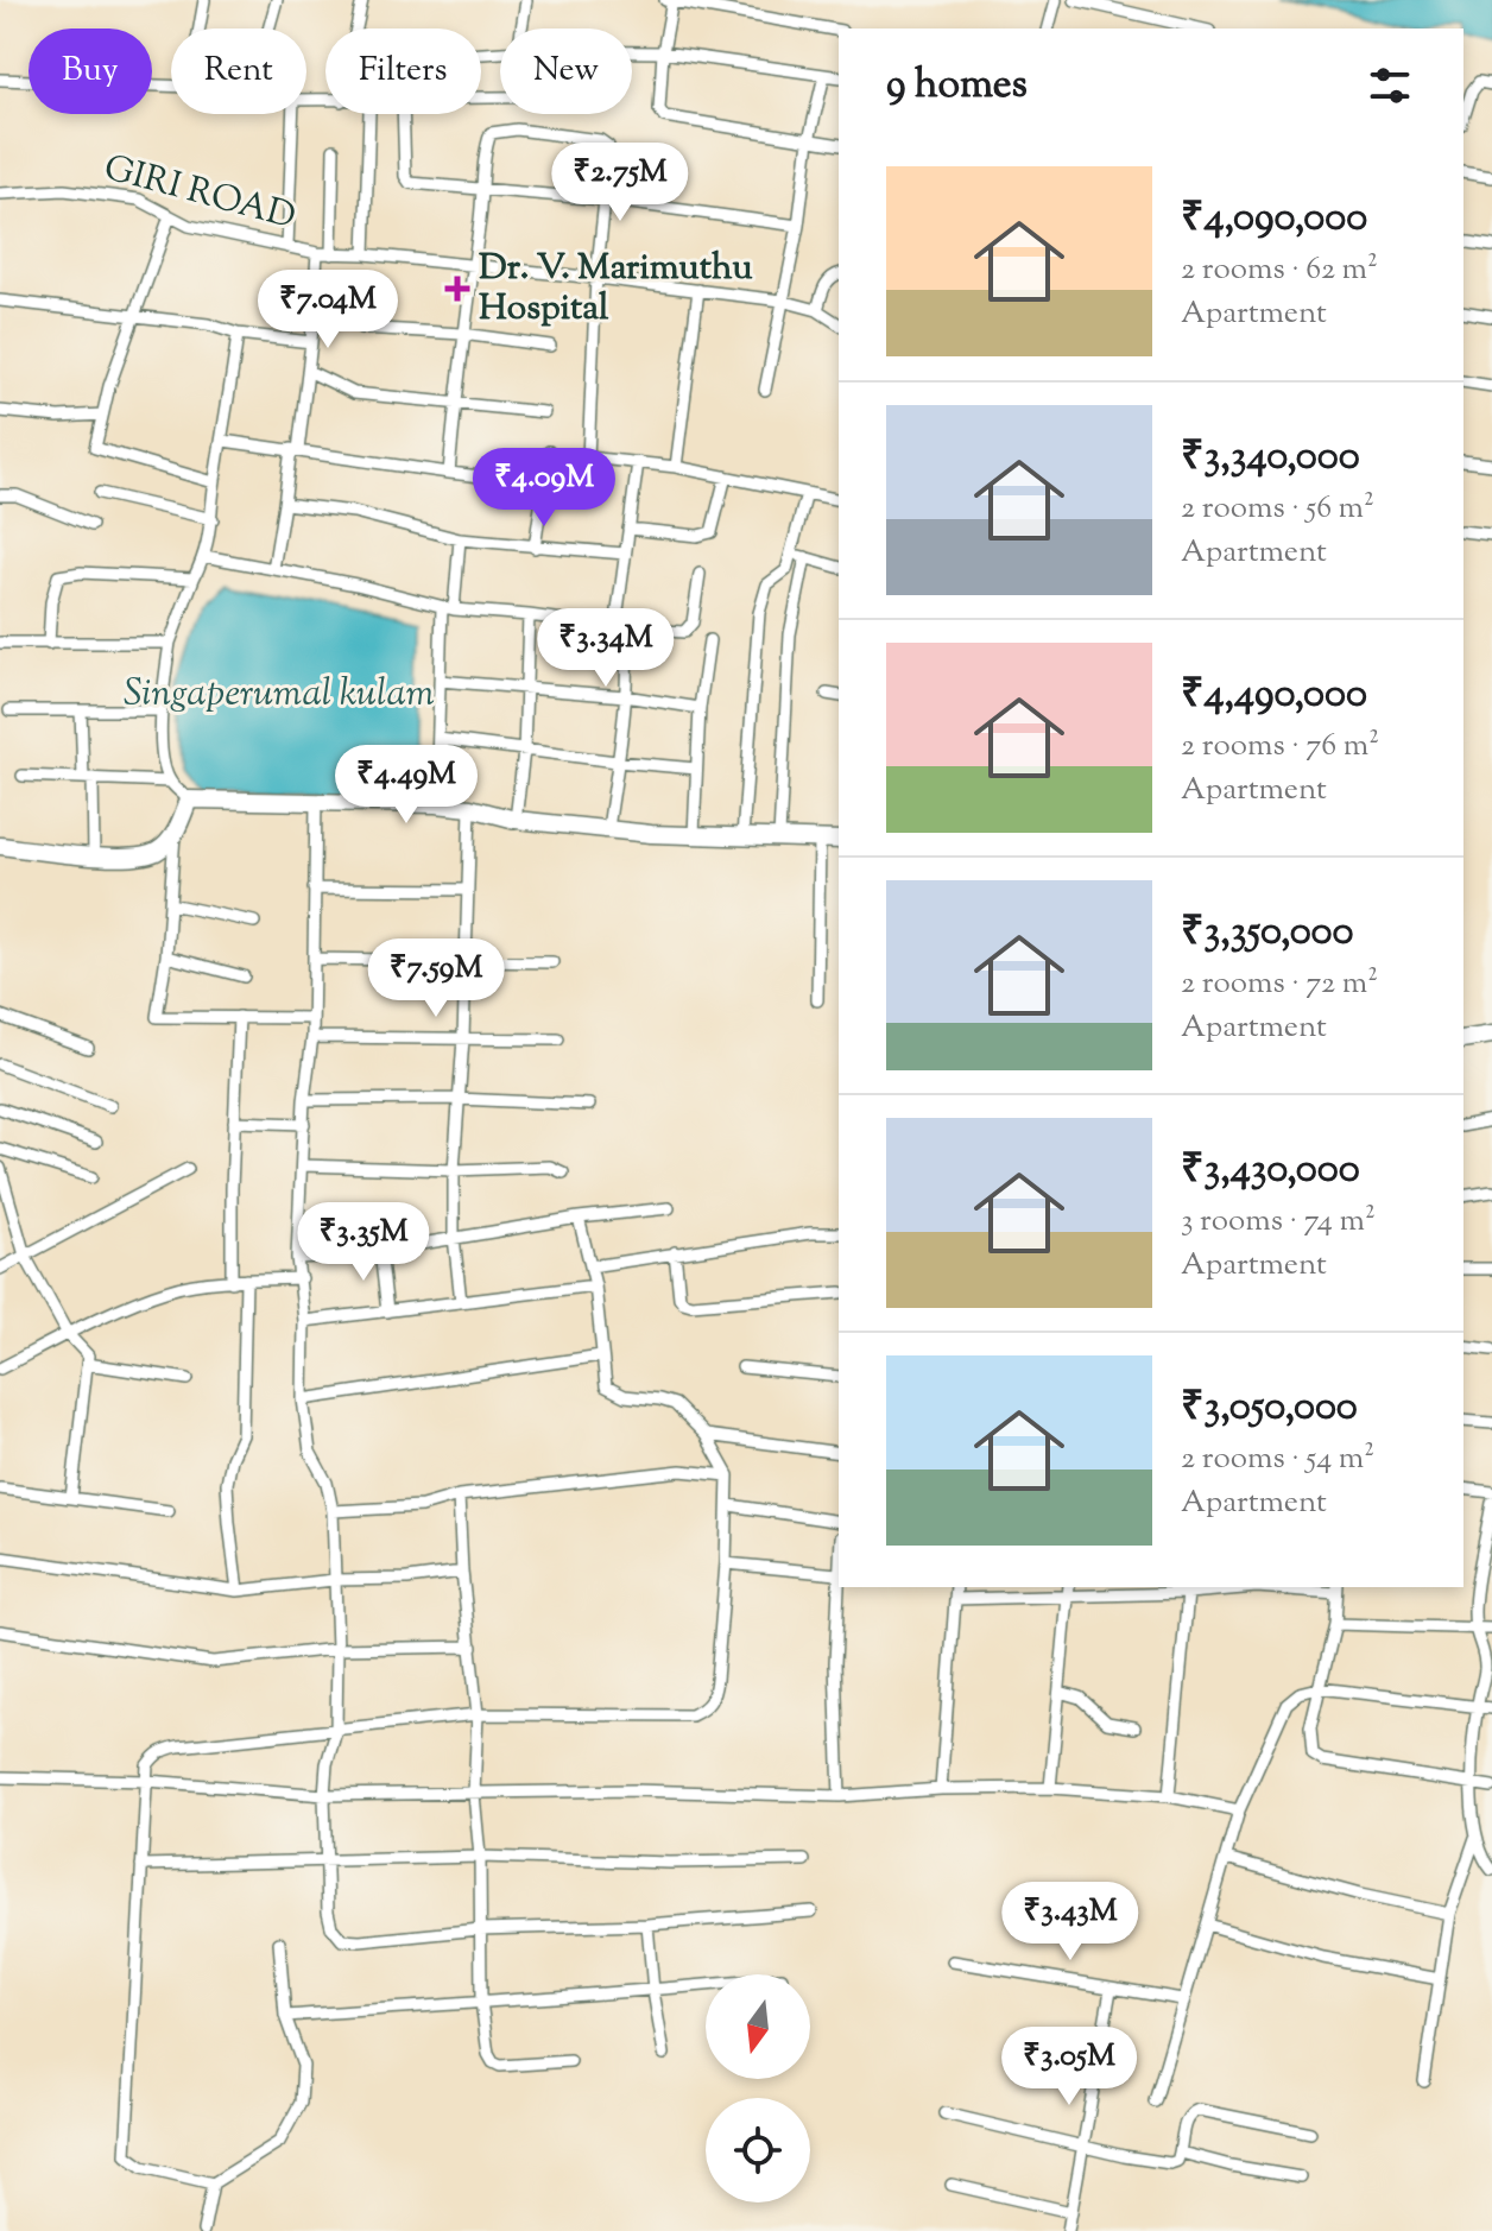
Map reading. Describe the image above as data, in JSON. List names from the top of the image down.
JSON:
{
  "streets": {
    "street": ["GIRI ROAD"]
  },
  "water": ["Singaperumal kulam"],
  "places": {
    "health": ["Dr. V. Marimuthu Hospital"]
  },
  "north": "bottom",
  "page": {
    "chip": [
      "Buy",
      "Rent",
      "Filters",
      "New"
    ],
    "heading": "9 homes",
    "price": [
      "₹2.75M",
      "₹7.04M",
      "₹4.09M",
      "₹3.34M",
      "₹4.49M",
      "₹7.59M",
      "₹3.35M",
      "₹3.43M",
      "₹3.05M"
    ],
    "list": [
      {
        "name": "₹4,090,000",
        "note": "2 rooms · 62 m² · Apartment"
      },
      {
        "name": "₹3,340,000",
        "note": "2 rooms · 56 m² · Apartment"
      },
      {
        "name": "₹4,490,000",
        "note": "2 rooms · 76 m² · Apartment"
      },
      {
        "name": "₹3,350,000",
        "note": "2 rooms · 72 m² · Apartment"
      },
      {
        "name": "₹3,430,000",
        "note": "3 rooms · 74 m² · Apartment"
      },
      {
        "name": "₹3,050,000",
        "note": "2 rooms · 54 m² · Apartment"
      }
    ]
  }
}
